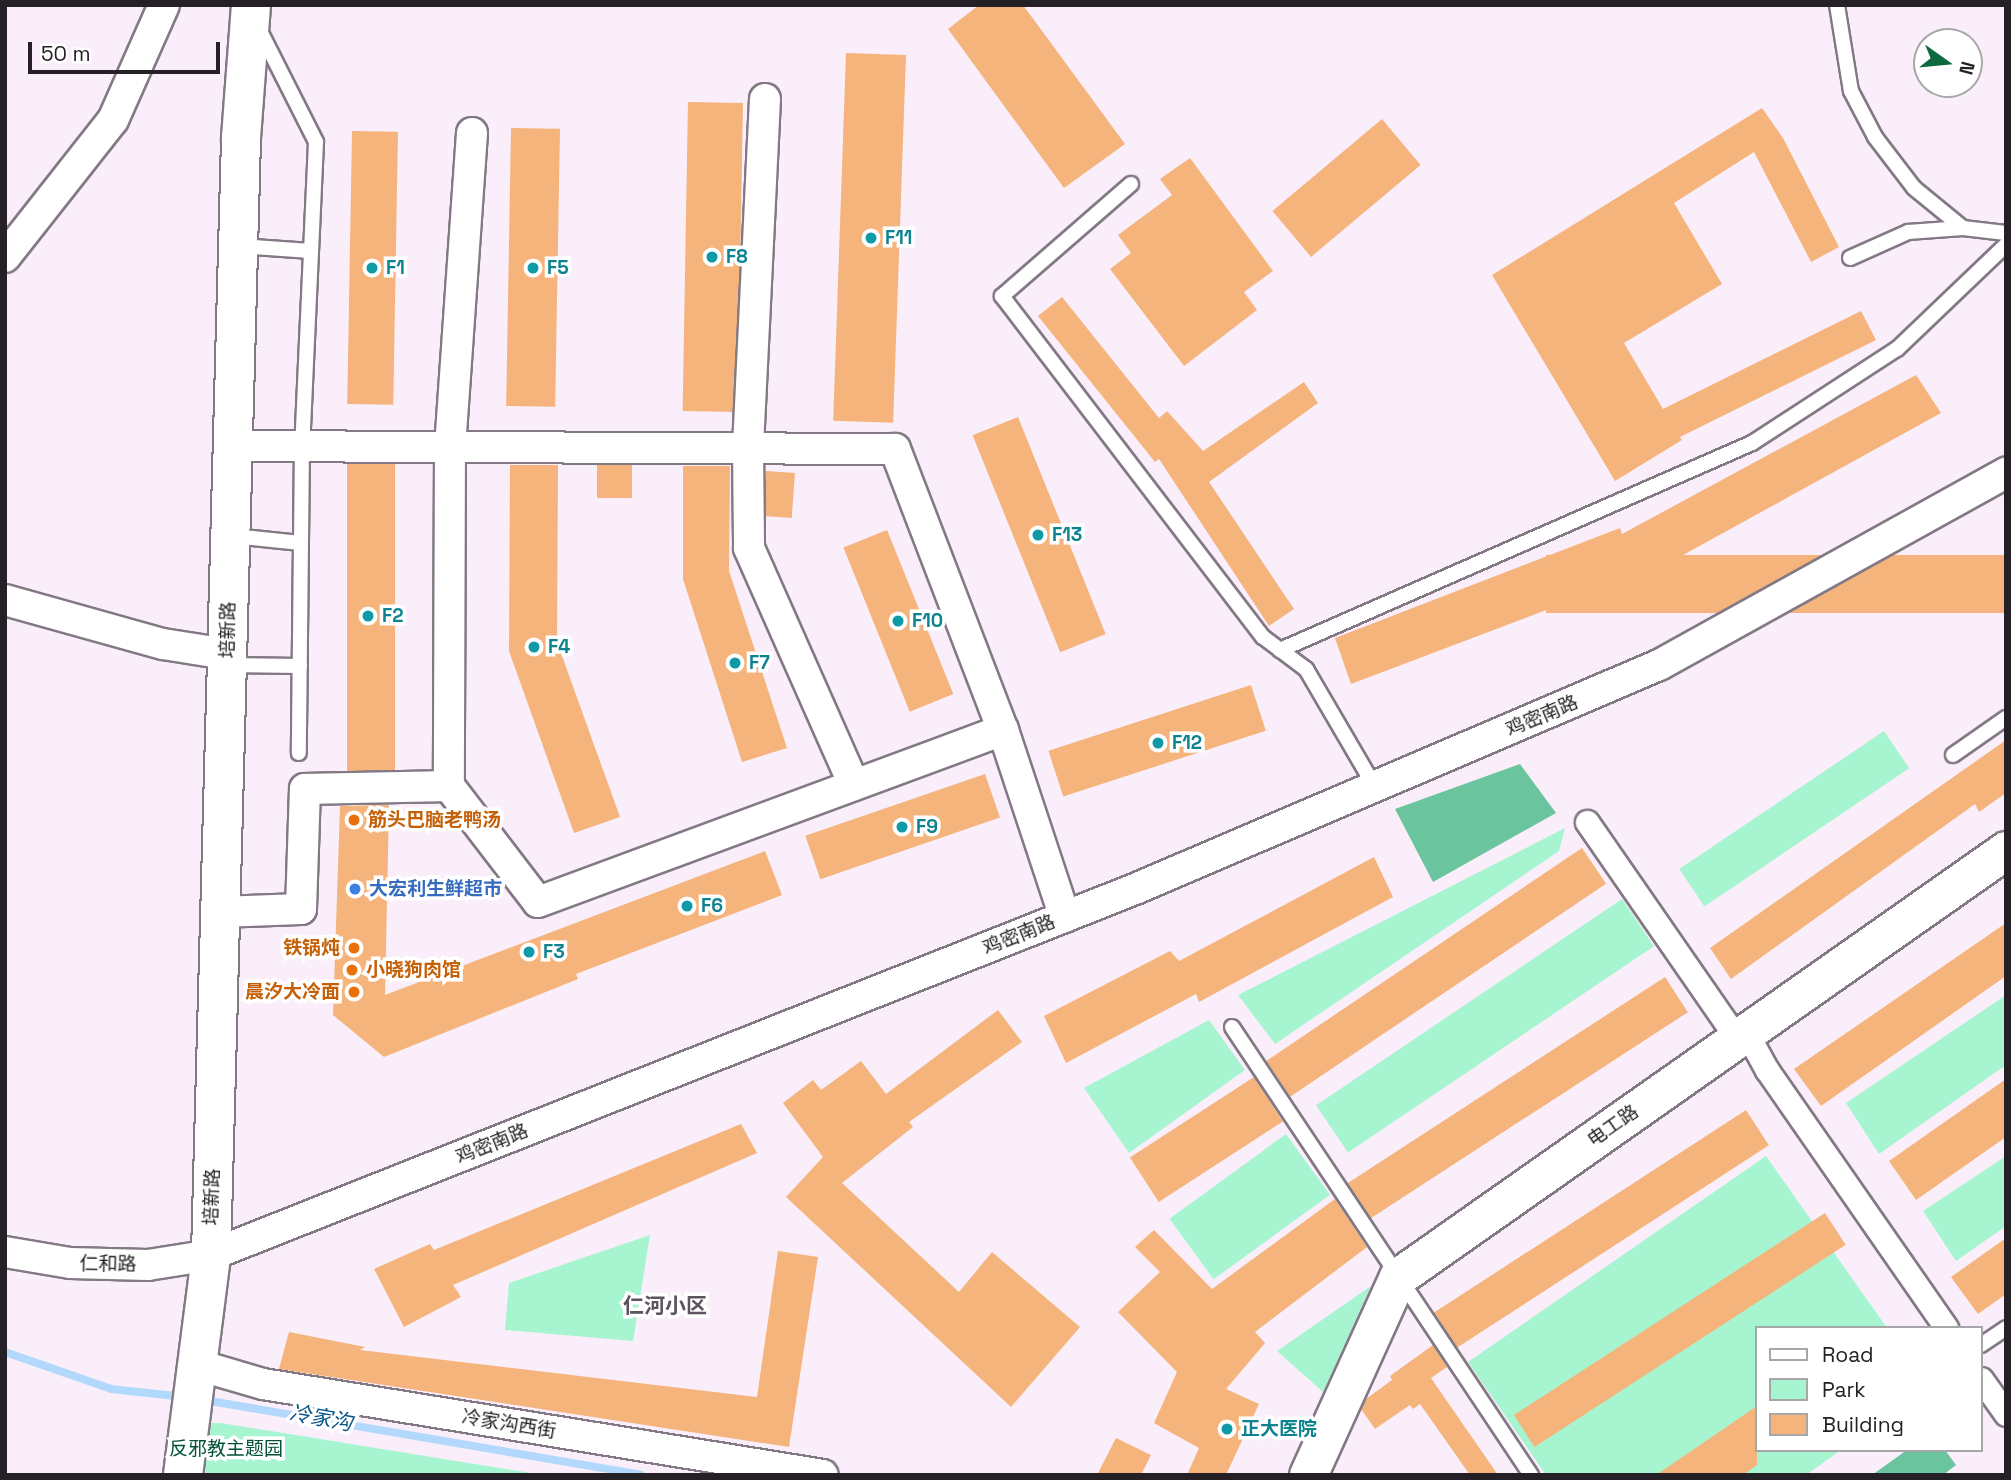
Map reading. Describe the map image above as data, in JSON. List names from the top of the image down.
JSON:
{
  "streets": {
    "highway": ["培新路"],
    "street": [
      "鸡密南路",
      "电工路",
      "仁和路",
      "冷家沟西街"
    ]
  },
  "crossings": [
    ["培新路", "鸡密南路"],
    ["培新路", "仁和路"],
    ["鸡密南路", "仁和路"]
  ],
  "districts": ["仁河小区"],
  "water": ["冷家沟"],
  "parks": ["反邪教主题园"],
  "places": [
    "F11",
    "F8",
    "F1",
    "F5",
    "F13",
    "F2",
    "F10",
    "F4",
    "F7",
    "F12",
    "筋头巴脑老鸭汤",
    "F9",
    "大宏利生鲜超市",
    "F6",
    "铁锅炖",
    "F3",
    "小晓狗肉馆",
    "晨汐大冷面",
    "正大医院"
  ],
  "legend": ["Road", "Park", "Building"],
  "scale_bar": "50 m",
  "north": "right"
}
